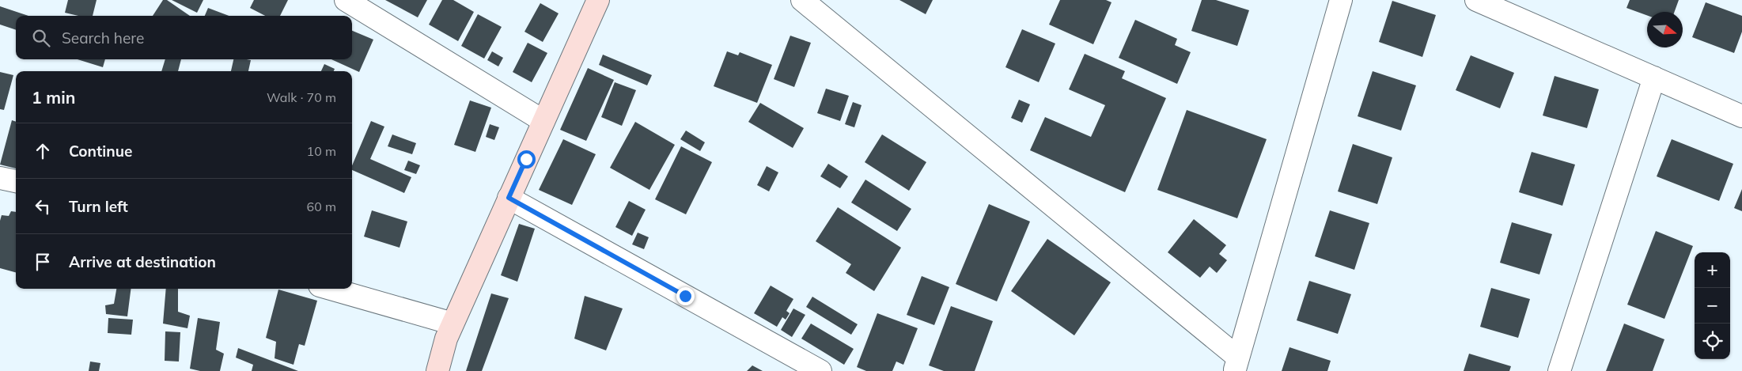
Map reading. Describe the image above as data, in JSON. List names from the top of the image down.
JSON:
{
  "north": "right",
  "page": {
    "search": "Search here",
    "heading": ["1 min", "Walk · 70 m"],
    "list": [
      ["Continue", "10 m"],
      ["Turn left", "60 m"],
      "Arrive at destination"
    ],
    "map_buttons": ["+", "−"]
  }
}
